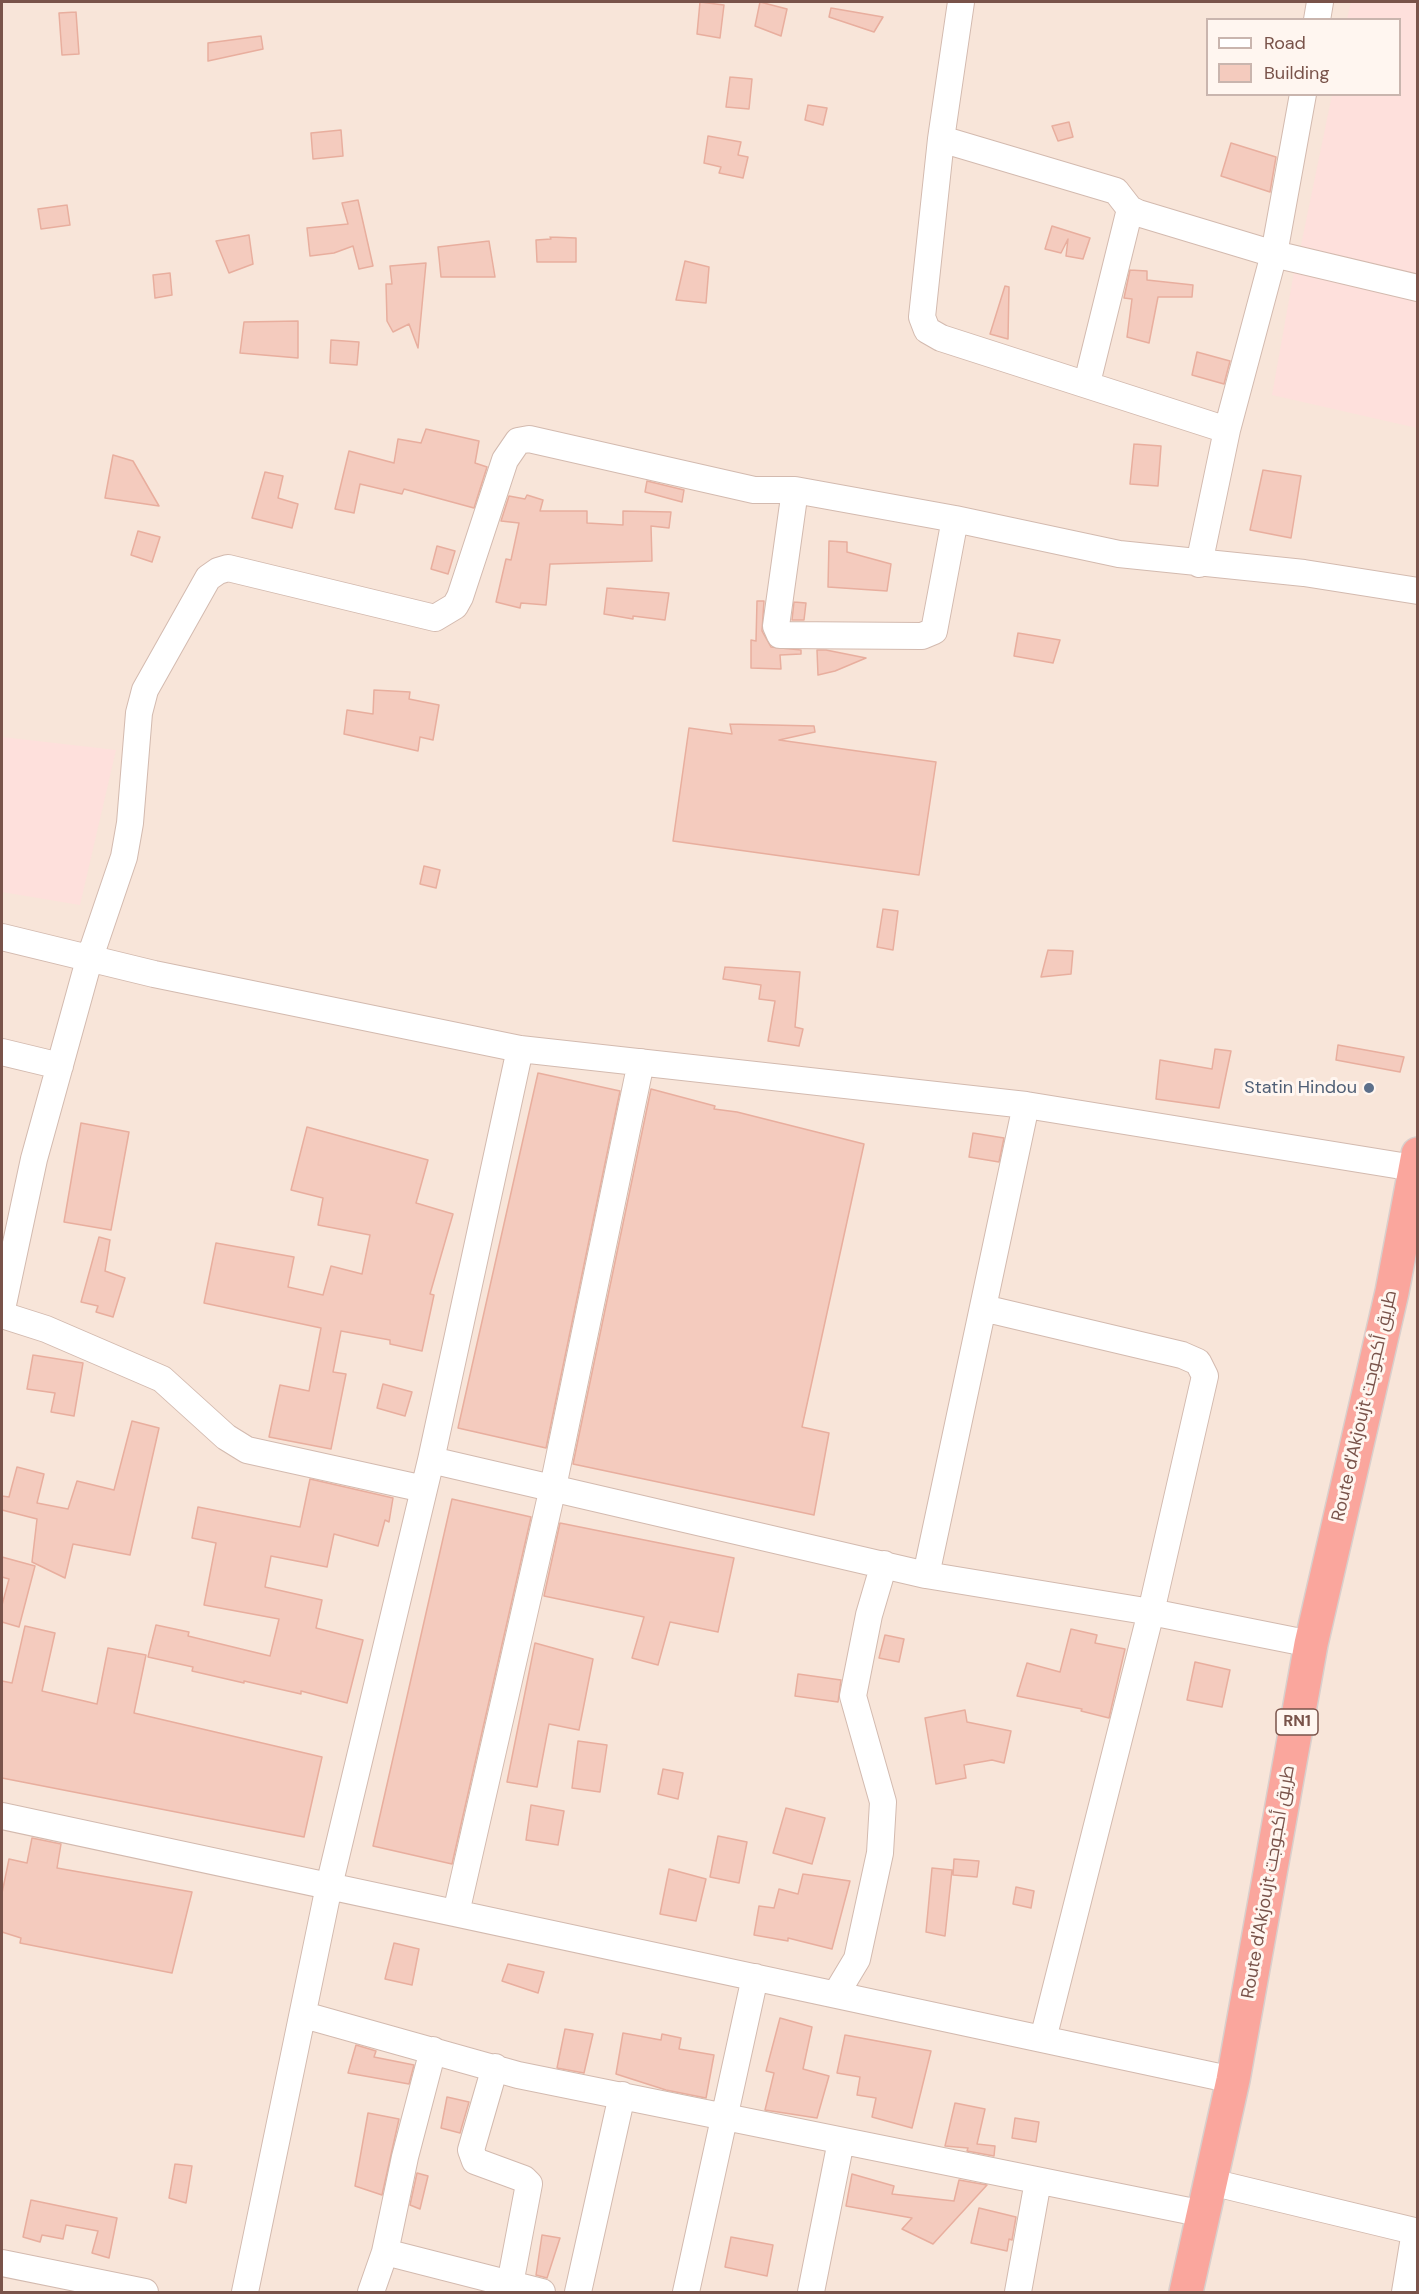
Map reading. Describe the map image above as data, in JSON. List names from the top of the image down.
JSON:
{
  "streets": {
    "highway": ["Route d'Akjoujt طريق أكجوجت", "RN1"]
  },
  "places": ["Statin Hindou"],
  "legend": ["Road", "Building"]
}
